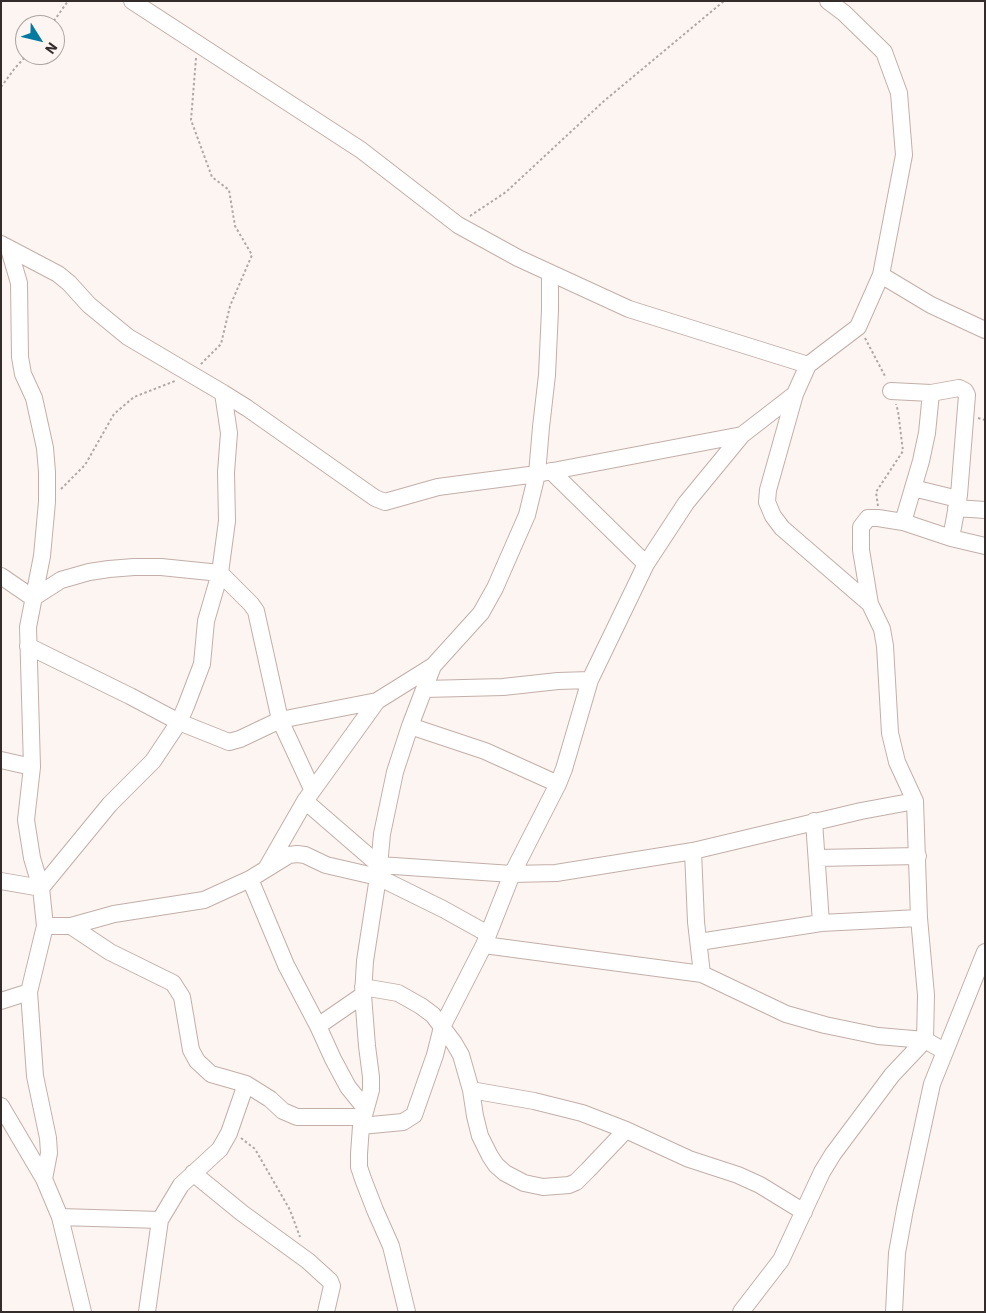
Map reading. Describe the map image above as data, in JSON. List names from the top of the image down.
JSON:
{
  "north": "bottom right"
}
